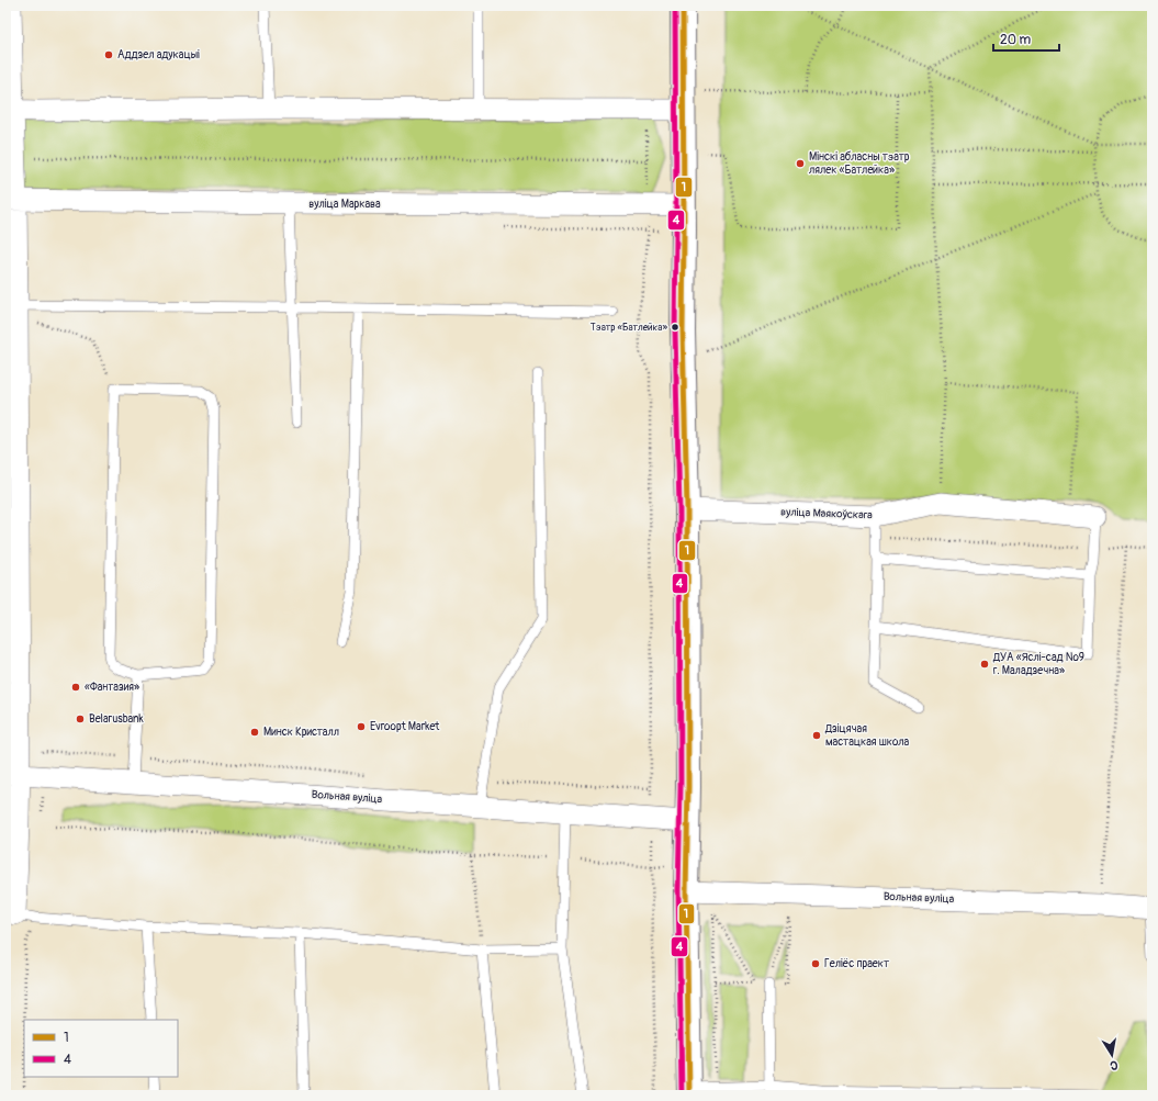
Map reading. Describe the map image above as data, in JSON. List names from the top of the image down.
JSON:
{
  "streets": {
    "street": ["вуліца Маркава", "вуліца Маякоўскага", "Вольная вуліца"]
  },
  "places": [
    "Аддзел адукацыі",
    "Мінскі абласны тэатр лялек «Батлейка»",
    "Тэатр «Батлейка»",
    "ДУА «Яслі-сад №9 г. Маладзечна»",
    "«Фантазия»",
    "Belarusbank",
    "Evroopt Market",
    "Минск Кристалл",
    "Дзіцячая мастацкая школа",
    "Геліёс праект"
  ],
  "lines": ["transit line 1", "transit line 4"],
  "legend": ["1", "4"],
  "scale_bar": "20 m",
  "north": "bottom"
}
